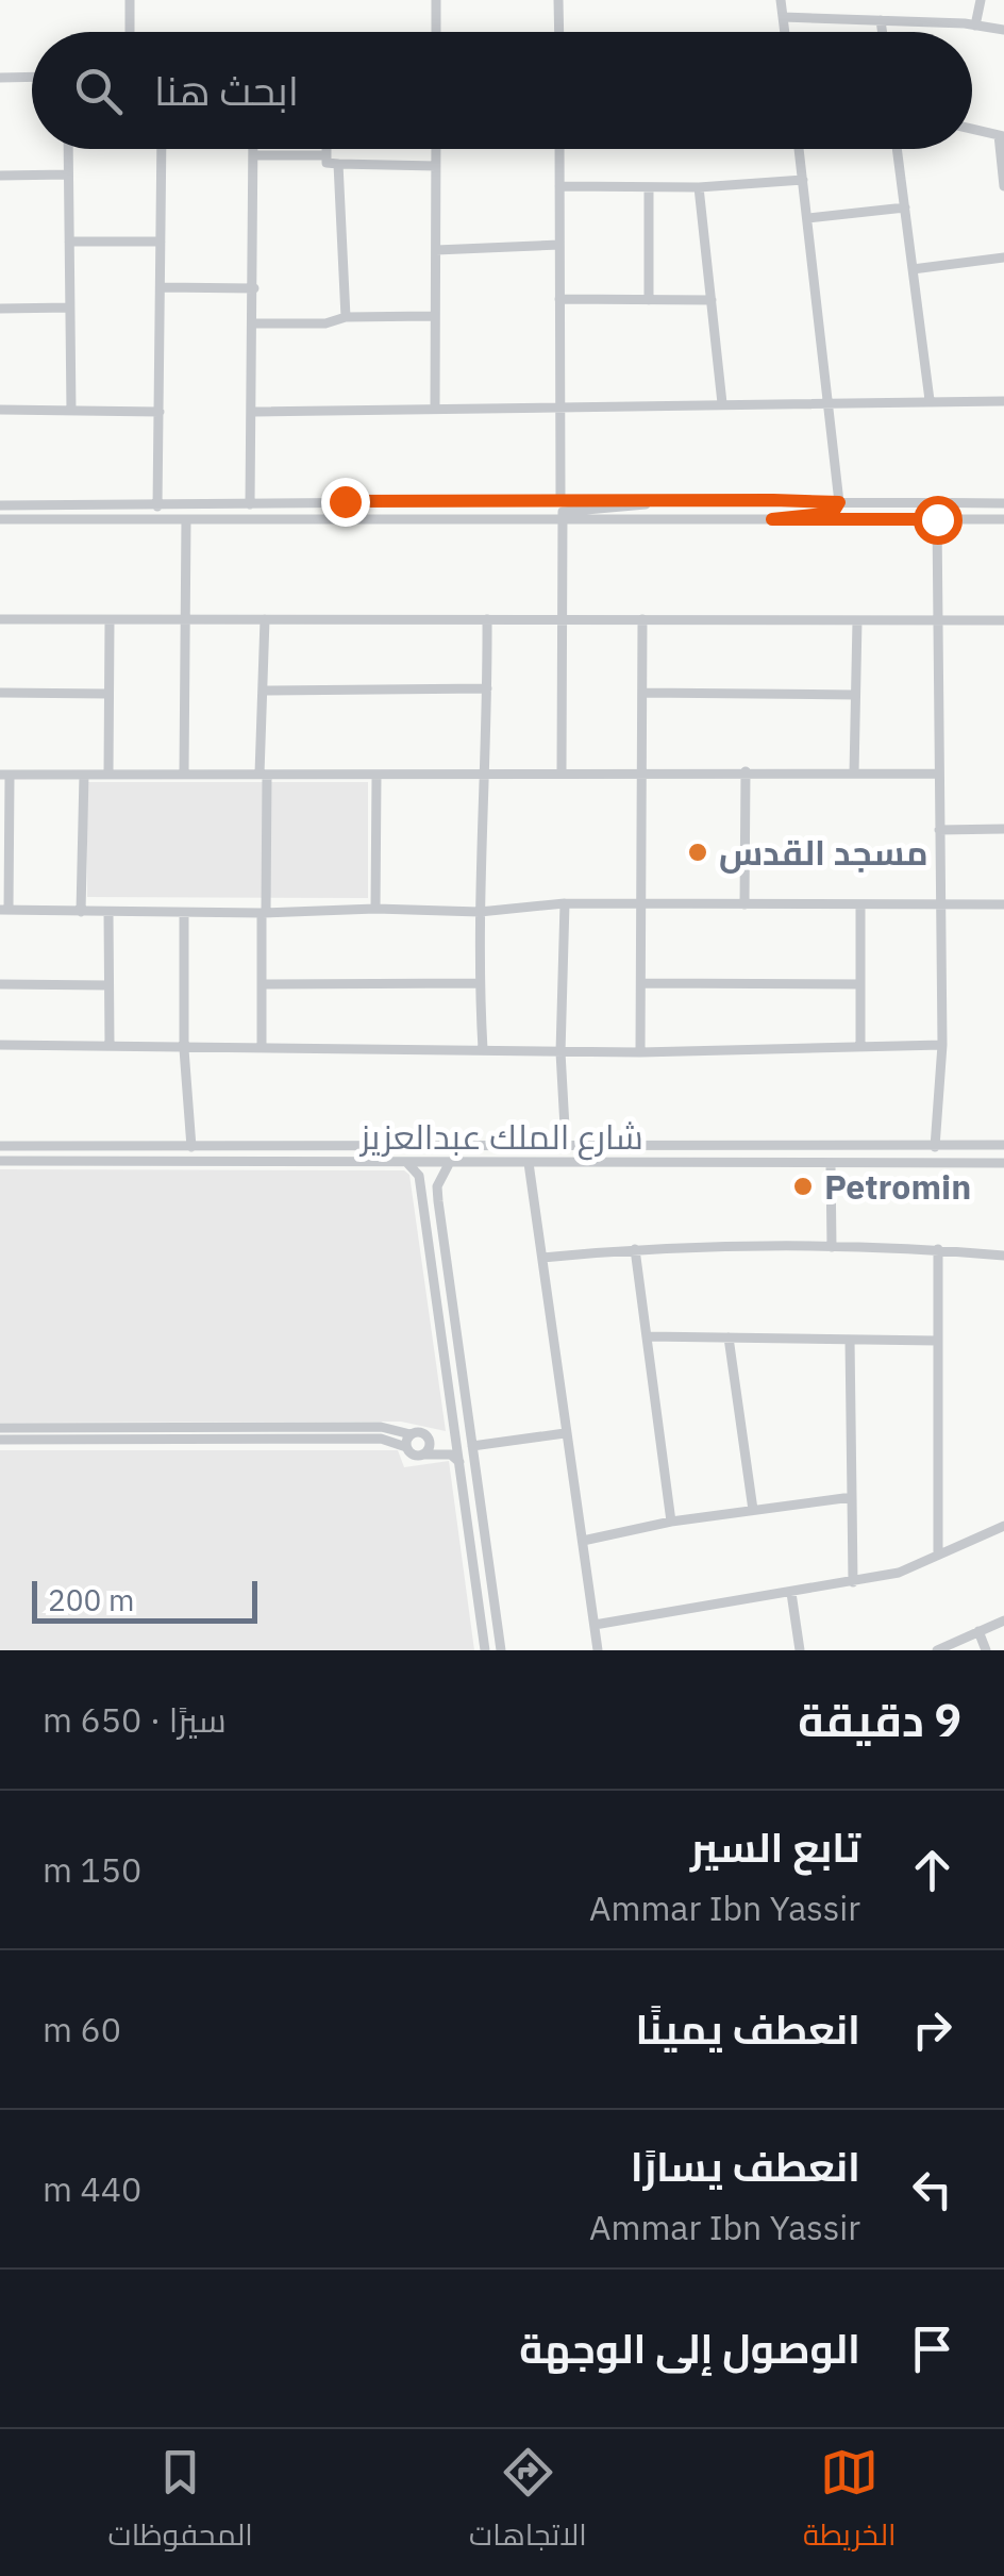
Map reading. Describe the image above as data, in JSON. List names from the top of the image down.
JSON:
{
  "streets": {
    "street": ["شارع الملك عبدالعزيز"]
  },
  "places": ["مسجد القدس", "Petromin"],
  "scale_bar": "200 m",
  "page": {
    "search": "ابحث هنا",
    "scale": "200 m",
    "heading": ["9 دقيقة", "سيرًا · 650 m"],
    "list": [
      ["تابع السير", "Ammar Ibn Yassir", "150 m"],
      ["انعطف يمينًا", "60 m"],
      ["انعطف يسارًا", "Ammar Ibn Yassir", "440 m"],
      "الوصول إلى الوجهة"
    ],
    "nav": ["الخريطة", "الاتجاهات", "المحفوظات"]
  }
}
